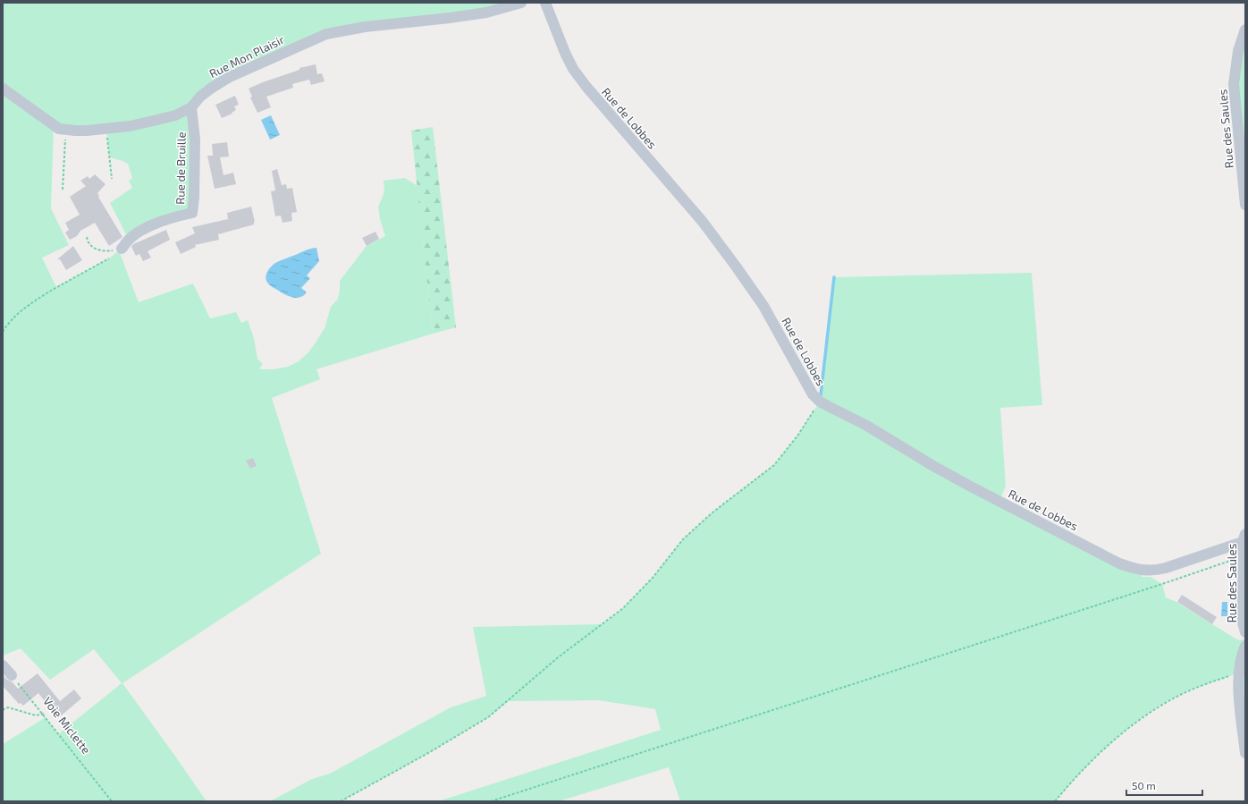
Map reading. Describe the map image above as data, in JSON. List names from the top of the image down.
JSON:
{
  "streets": {
    "street": [
      "Rue Mon Plaisir",
      "Rue de Lobbes",
      "Rue des Saules",
      "Rue de Bruille"
    ],
    "path": ["Voie Miclette"]
  },
  "crossings": [
    ["Rue Mon Plaisir", "Rue de Bruille"],
    ["Rue de Lobbes", "Rue des Saules"]
  ],
  "scale_bar": "50 m"
}
